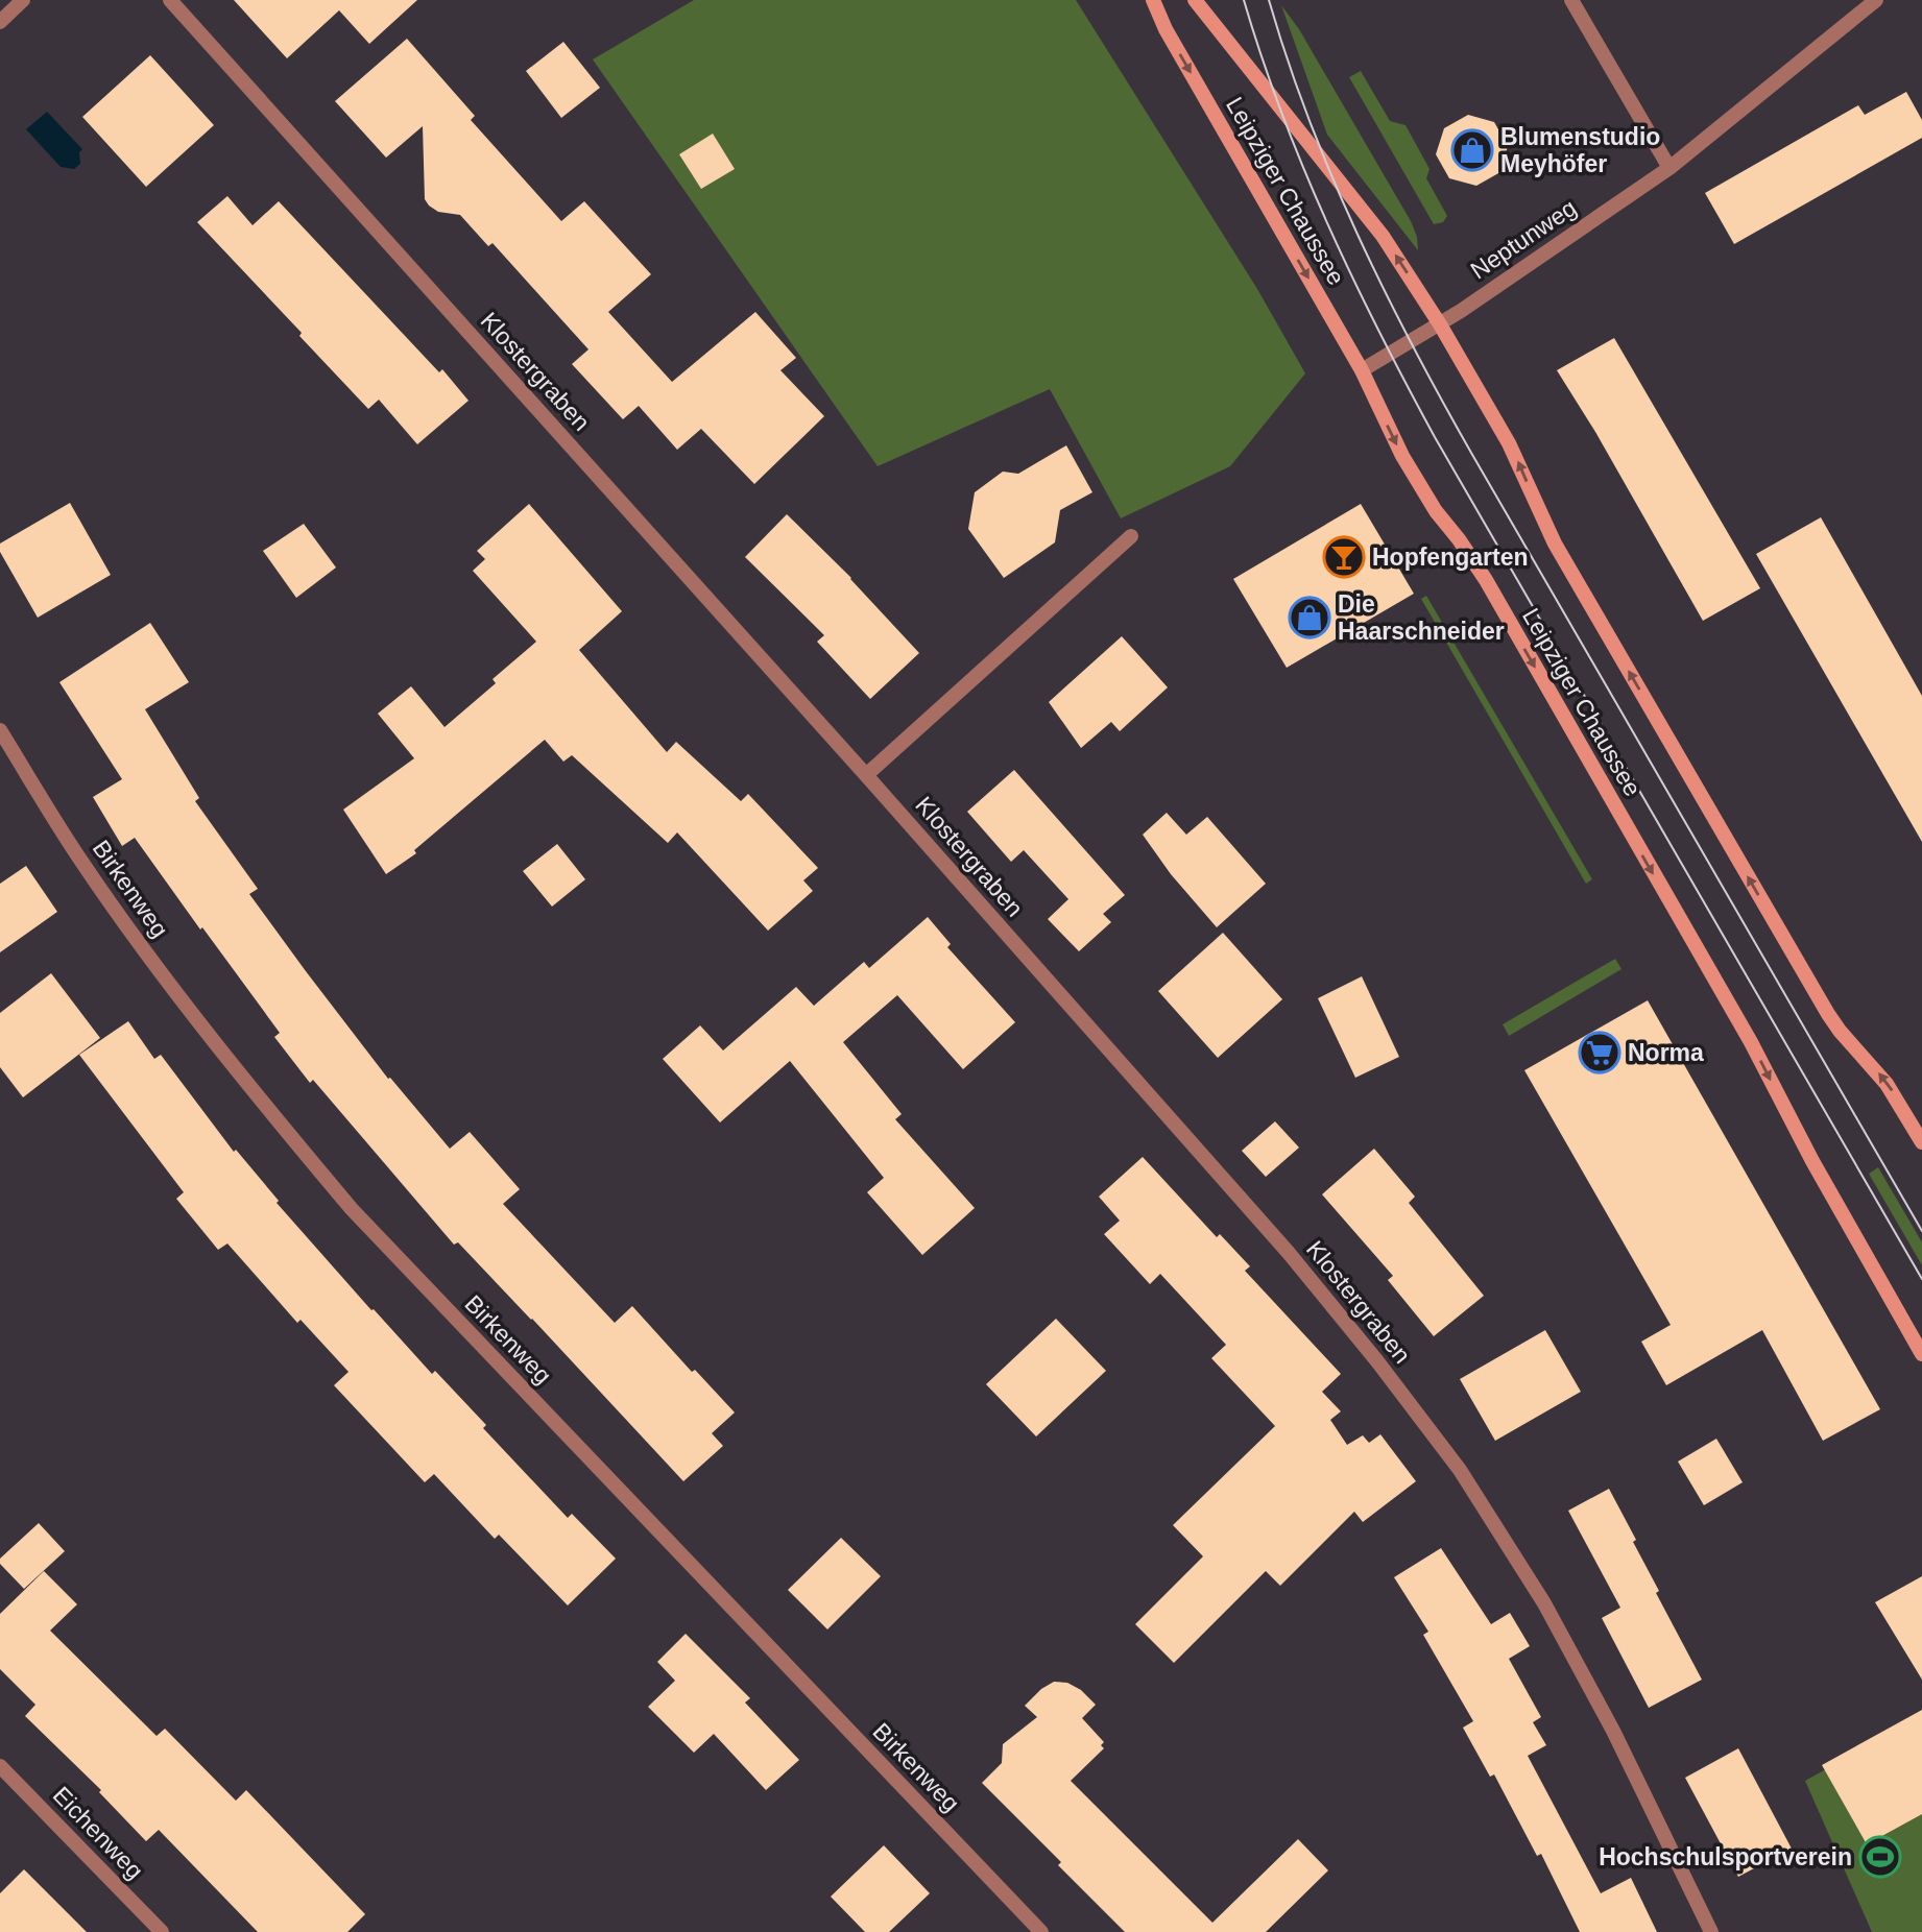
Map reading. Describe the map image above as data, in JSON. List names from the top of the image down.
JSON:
{
  "streets": {
    "main road": ["Leipziger Chaussee"],
    "street": [
      "Neptunweg",
      "Klostergraben",
      "Birkenweg",
      "Eichenweg"
    ]
  },
  "crossings": [
    ["Leipziger Chaussee", "Neptunweg"]
  ],
  "places": {
    "shop": ["Blumenstudio Meyhöfer", "Die Haarschneider"],
    "bar": ["Hopfengarten"],
    "supermarket": ["Norma"],
    "sports": ["Hochschulsportverein"]
  }
}
